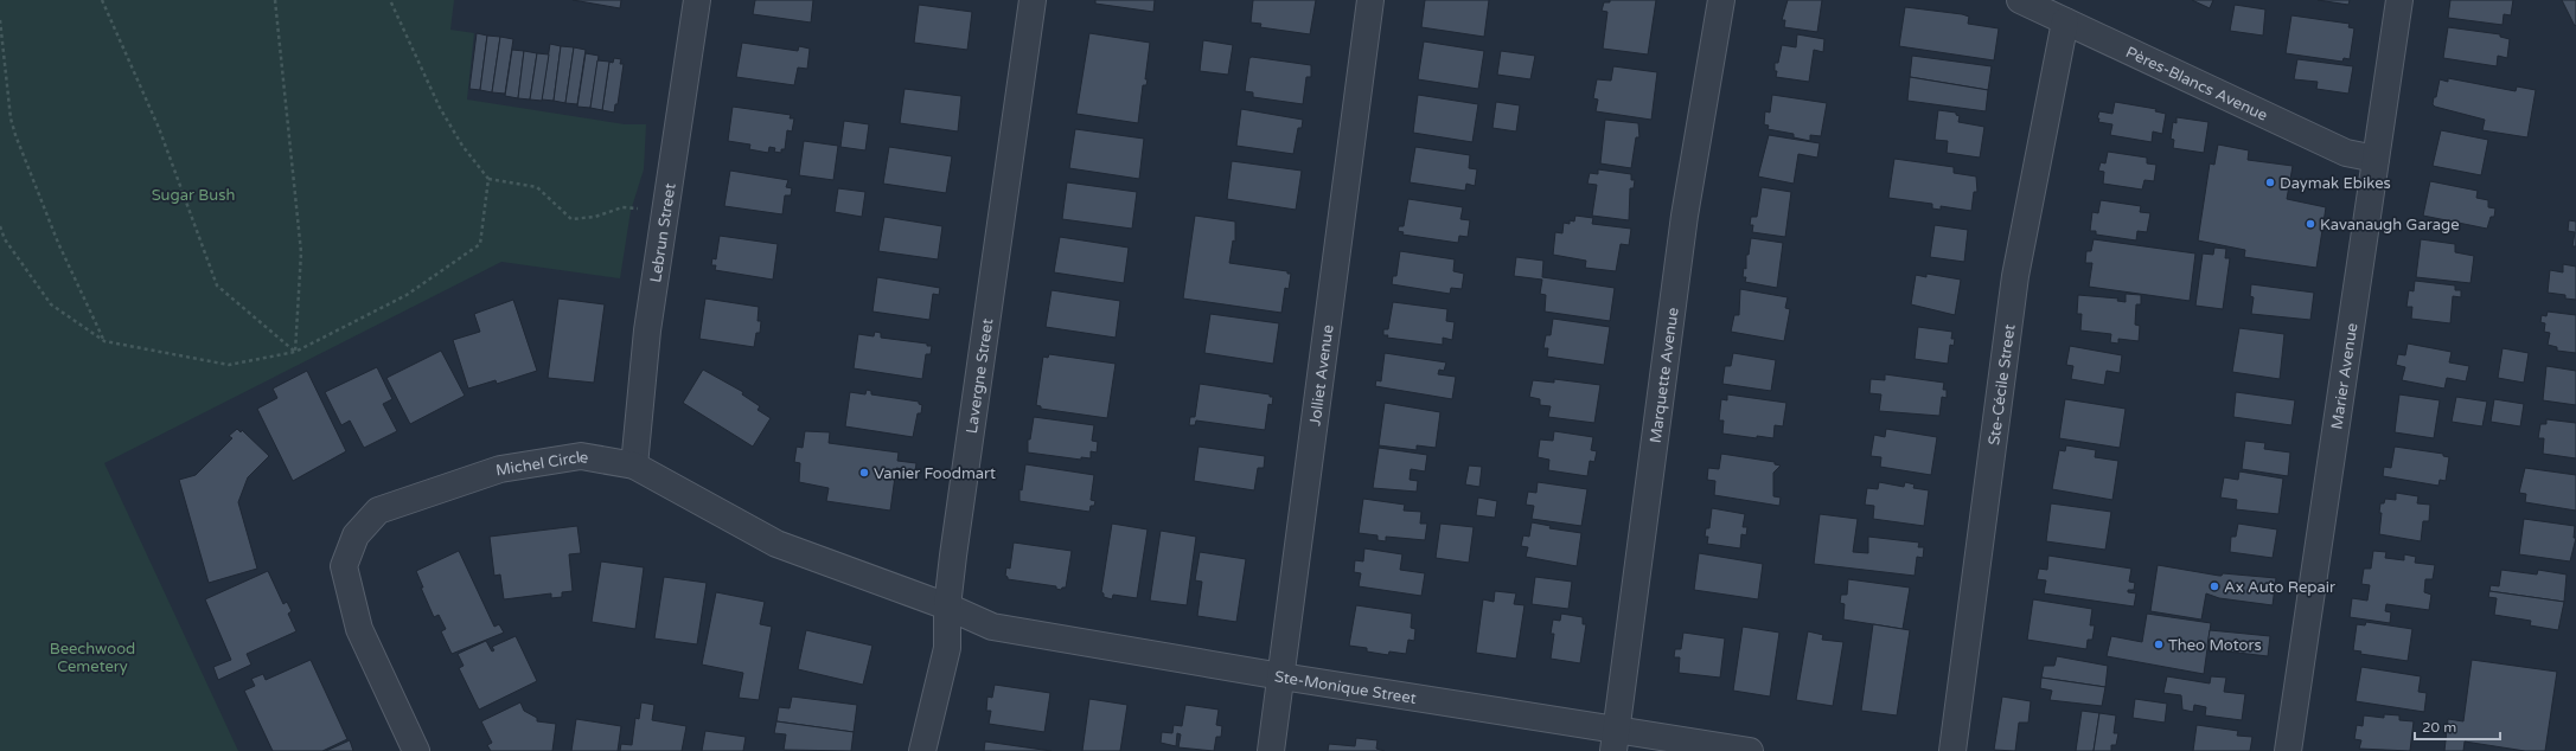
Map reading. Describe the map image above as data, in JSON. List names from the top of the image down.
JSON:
{
  "streets": {
    "street": [
      "Pères-Blancs Avenue",
      "Lebrun Street",
      "Jolliet Avenue",
      "Marquette Avenue",
      "Marier Avenue",
      "Lavergne Street",
      "Ste-Cécile Street",
      "Michel Circle",
      "Ste-Monique Street"
    ]
  },
  "crossings": [
    ["Pères-Blancs Avenue", "Marier Avenue"],
    ["Pères-Blancs Avenue", "Ste-Cécile Street"],
    ["Lebrun Street", "Michel Circle"],
    ["Jolliet Avenue", "Ste-Monique Street"],
    ["Marquette Avenue", "Ste-Monique Street"],
    ["Lavergne Street", "Michel Circle"],
    ["Lavergne Street", "Ste-Monique Street"],
    ["Michel Circle", "Ste-Monique Street"]
  ],
  "parks": ["Sugar Bush", "Beechwood Cemetery"],
  "places": [
    "Daymak Ebikes",
    "Kavanaugh Garage",
    "Vanier Foodmart",
    "Ax Auto Repair",
    "Theo Motors"
  ],
  "scale_bar": "20 m"
}
